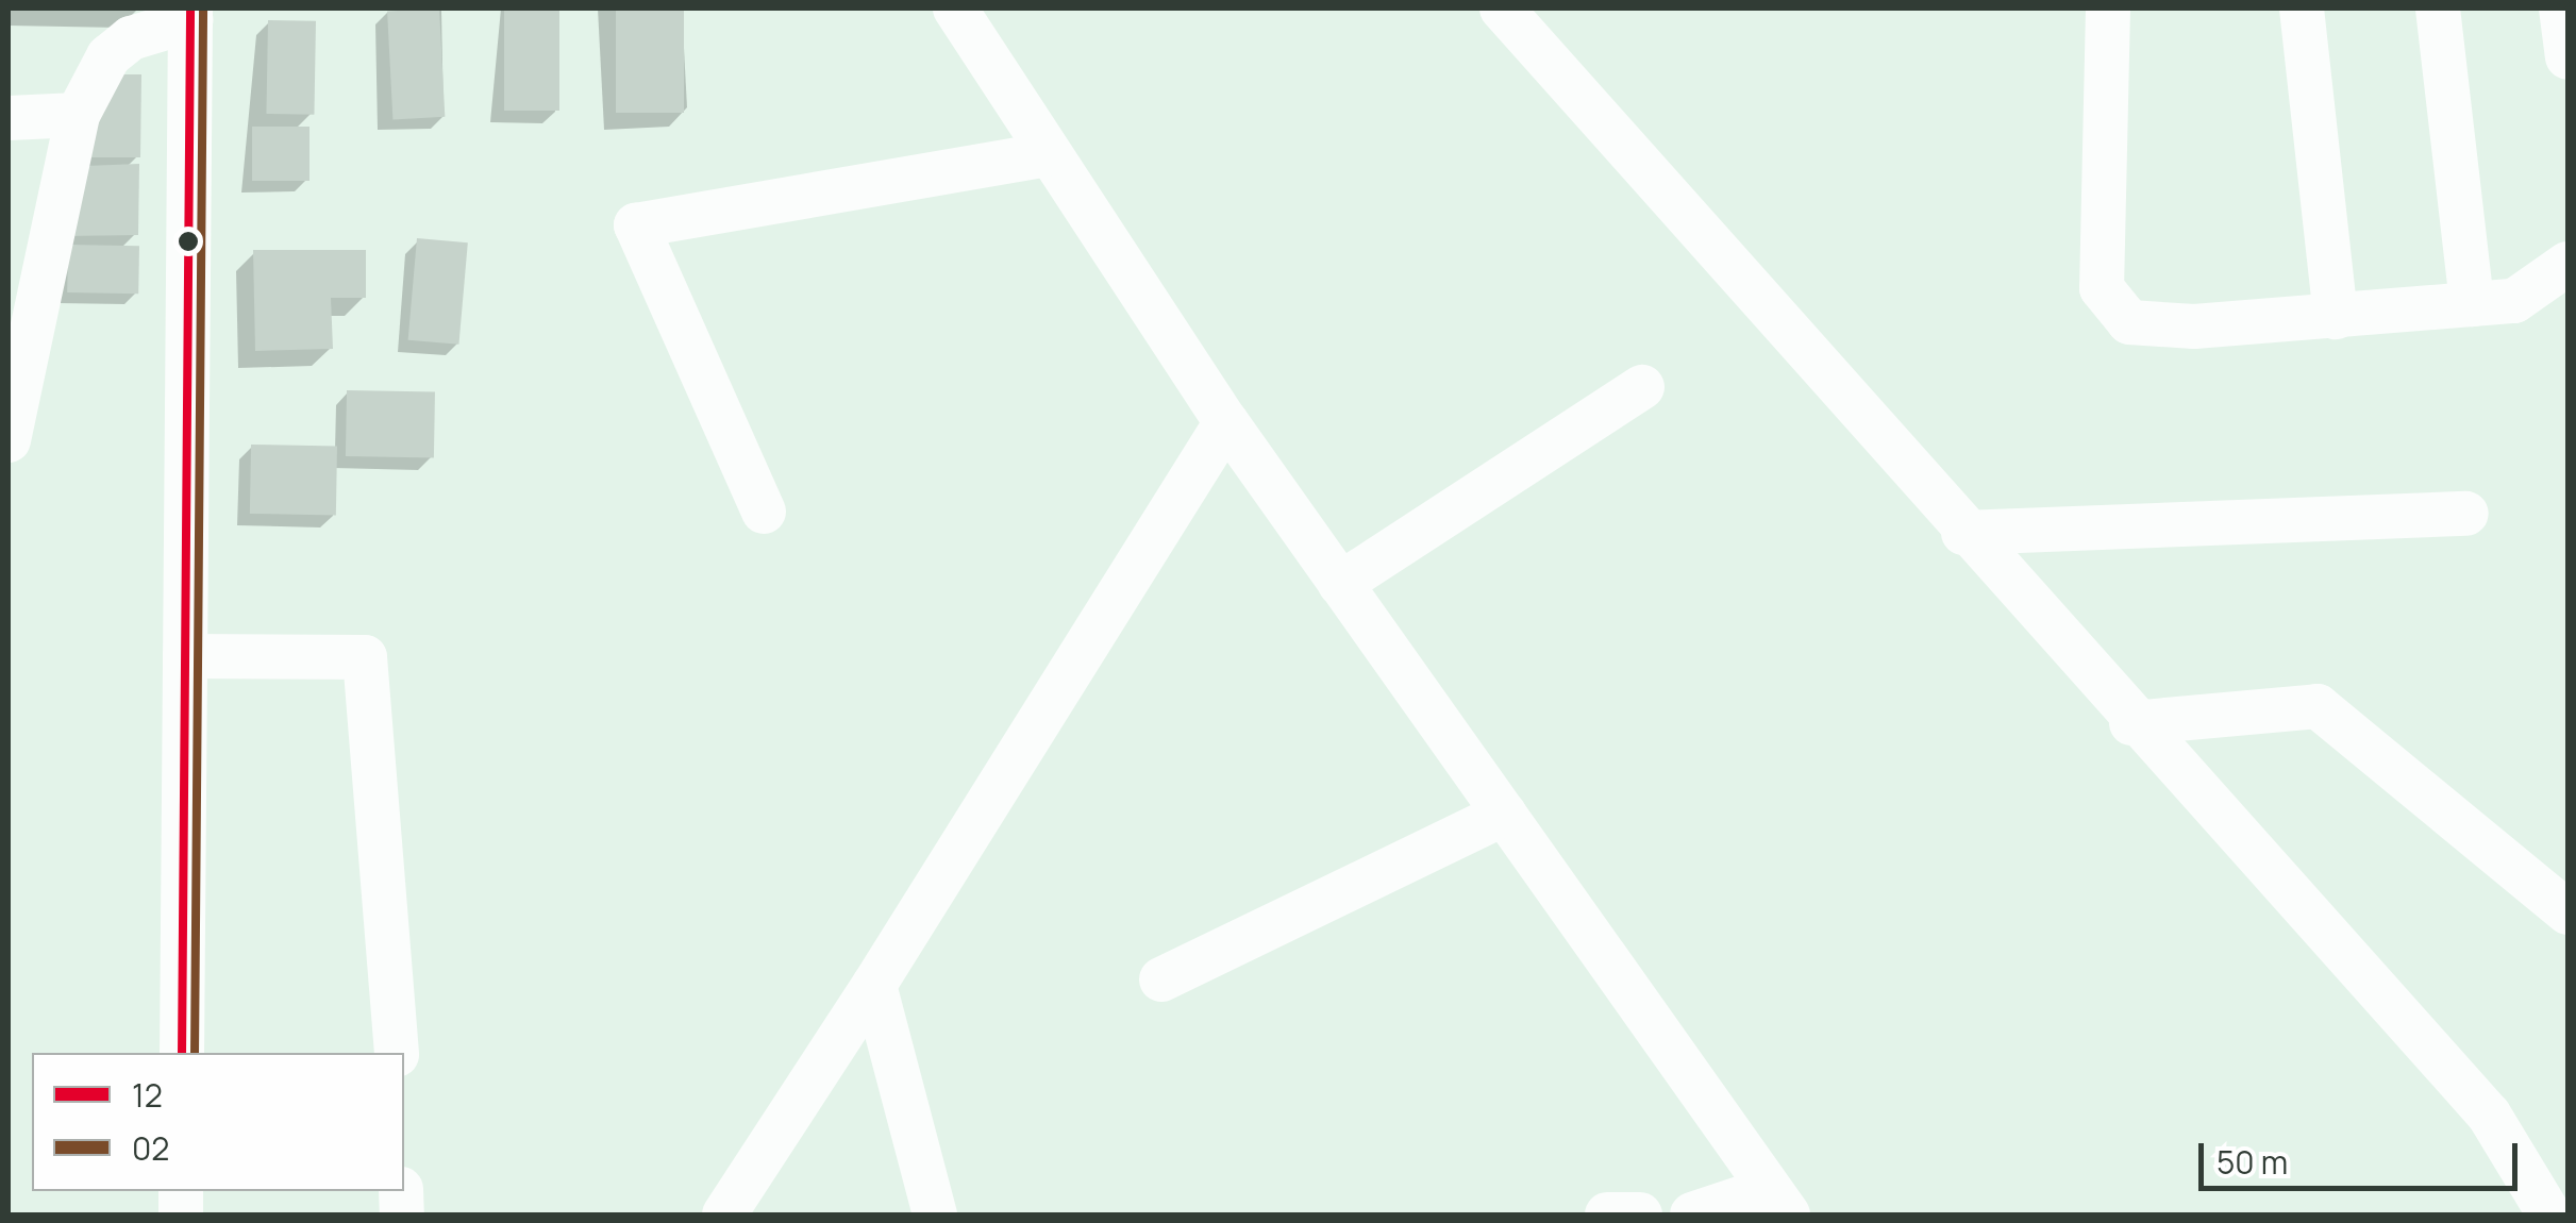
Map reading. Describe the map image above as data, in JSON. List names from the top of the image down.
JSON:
{
  "lines": ["transit line 12", "transit line 02"],
  "legend": ["12", "02"],
  "scale_bar": "50 m"
}
